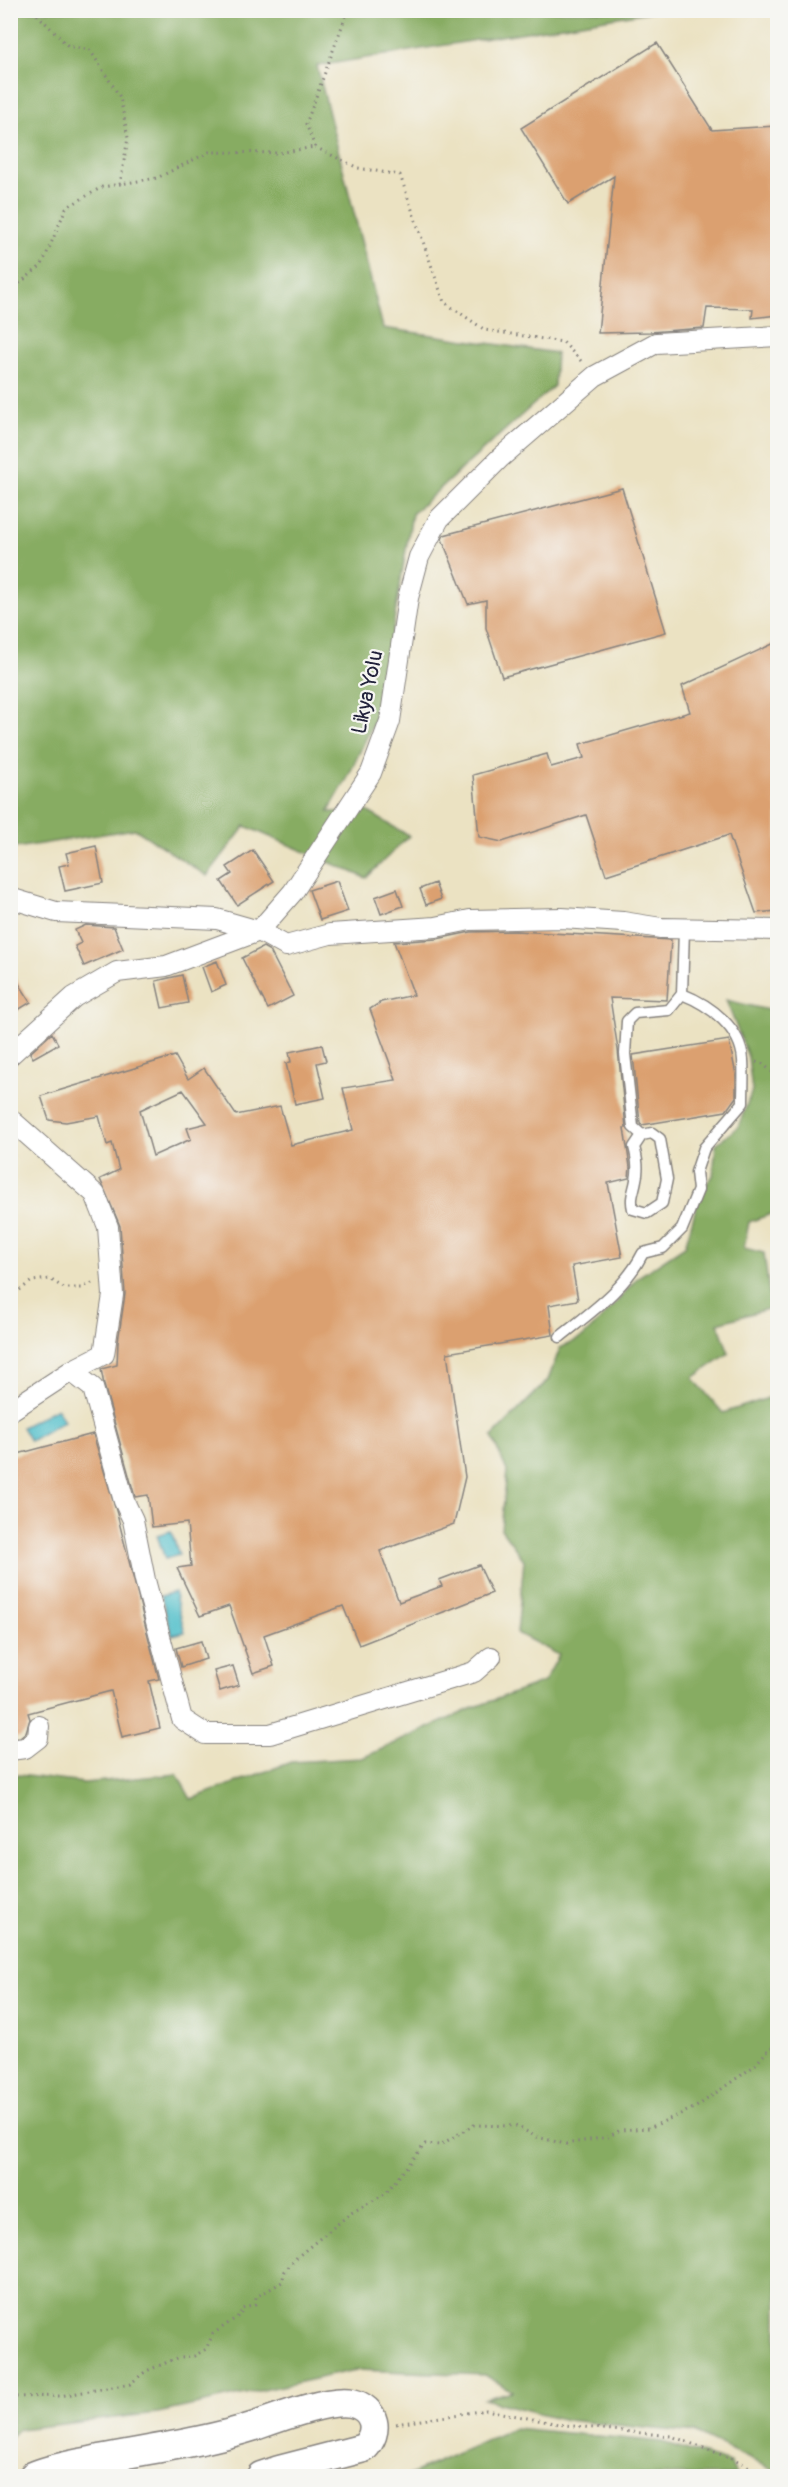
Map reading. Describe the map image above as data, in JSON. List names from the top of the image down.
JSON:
{
  "streets": {
    "street": ["Likya Yolu"]
  }
}
